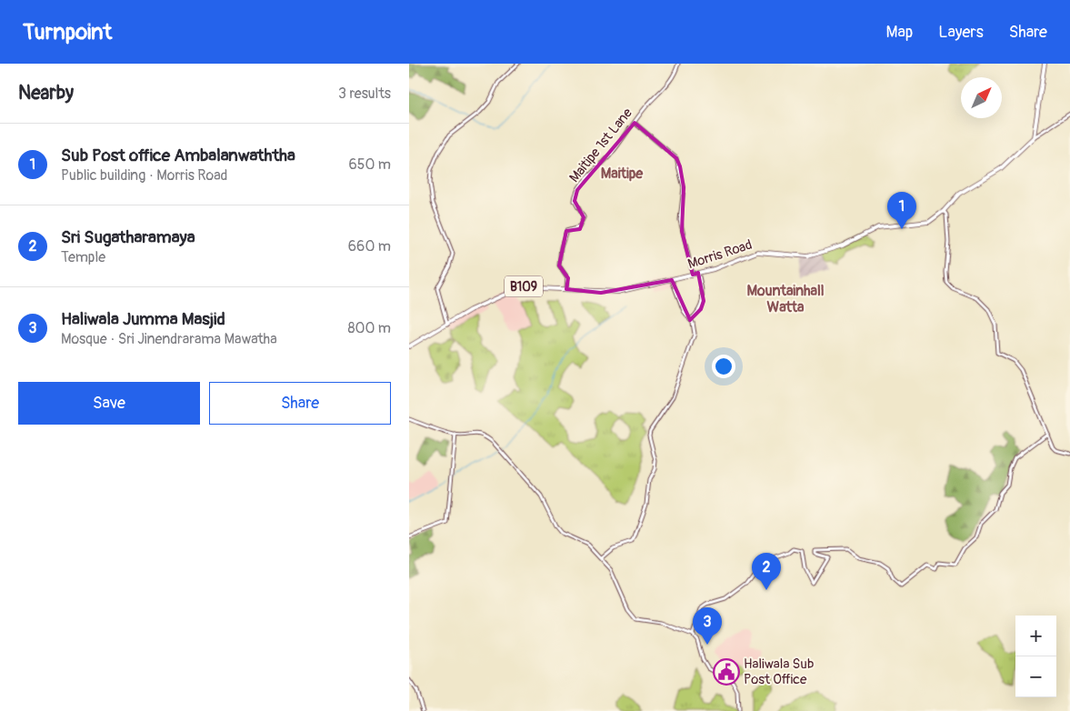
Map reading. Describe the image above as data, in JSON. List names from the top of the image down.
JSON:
{
  "streets": {
    "main road": ["Morris Road", "B109"],
    "street": ["Maitipe 1st Lane"]
  },
  "crossings": [
    ["Maitipe 1st Lane", "Morris Road"],
    ["Morris Road", "B109"]
  ],
  "districts": ["Maitipe", "Mountainhall Watta"],
  "places": {
    "public building": ["Haliwala Sub Post Office"]
  },
  "north": "top right",
  "page": {
    "header": "Turnpoint",
    "nav": ["Map", "Layers", "Share"],
    "heading": ["Nearby", "3 results"],
    "list": [
      {
        "mark": "1",
        "name": "Sub Post office Ambalanwaththa",
        "note": "Public building · Morris Road",
        "value": "650 m"
      },
      {
        "mark": "2",
        "name": "Sri Sugatharamaya",
        "note": "Temple",
        "value": "660 m"
      },
      {
        "mark": "3",
        "name": "Haliwala Jumma Masjid",
        "note": "Mosque · Sri Jinendrarama Mawatha",
        "value": "800 m"
      }
    ],
    "pins": ["1", "2", "3"],
    "buttons": ["Save", "Share"],
    "map_buttons": ["+", "−"]
  }
}
